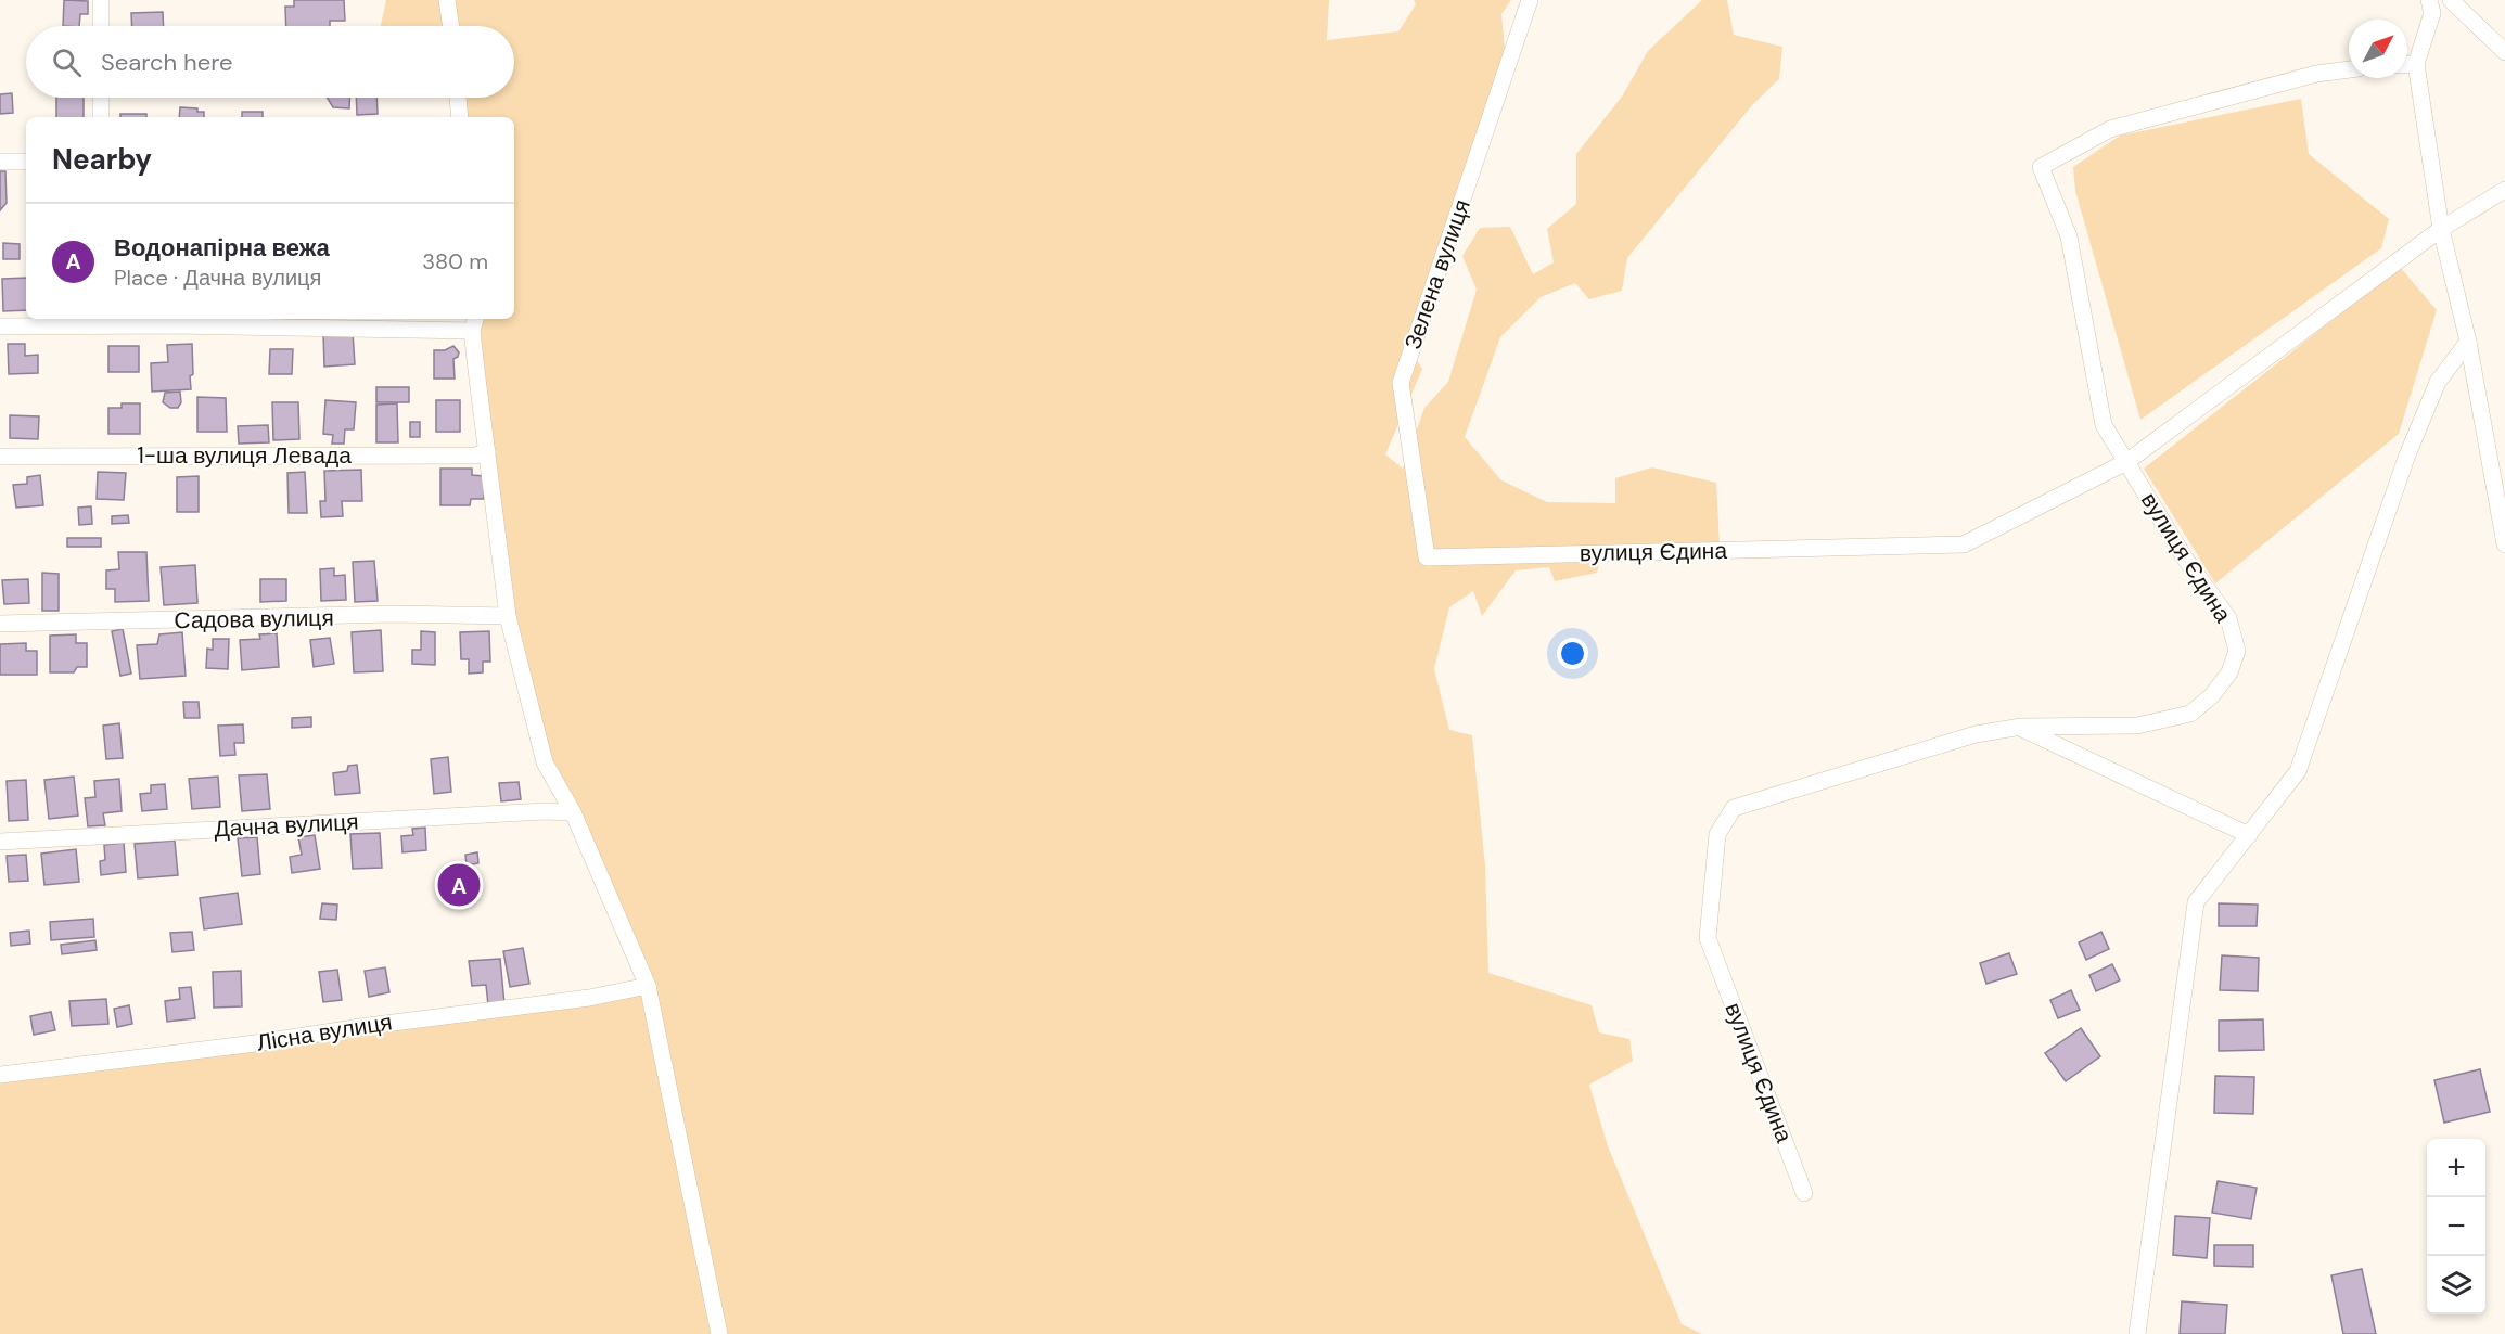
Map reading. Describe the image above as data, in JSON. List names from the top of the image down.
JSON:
{
  "streets": {
    "street": [
      "Зелена вулиця",
      "1-ша вулиця Левада",
      "вулиця Єдина",
      "Садова вулиця",
      "Дачна вулиця",
      "Лісна вулиця"
    ]
  },
  "crossings": [
    ["Зелена вулиця", "вулиця Єдина"]
  ],
  "north": "top right",
  "page": {
    "search": "Search here",
    "heading": "Nearby",
    "list": [
      {
        "mark": "A",
        "name": "Водонапірна вежа",
        "note": "Place · Дачна вулиця",
        "value": "380 m"
      }
    ],
    "pins": "A",
    "map_buttons": ["+", "−"]
  }
}
